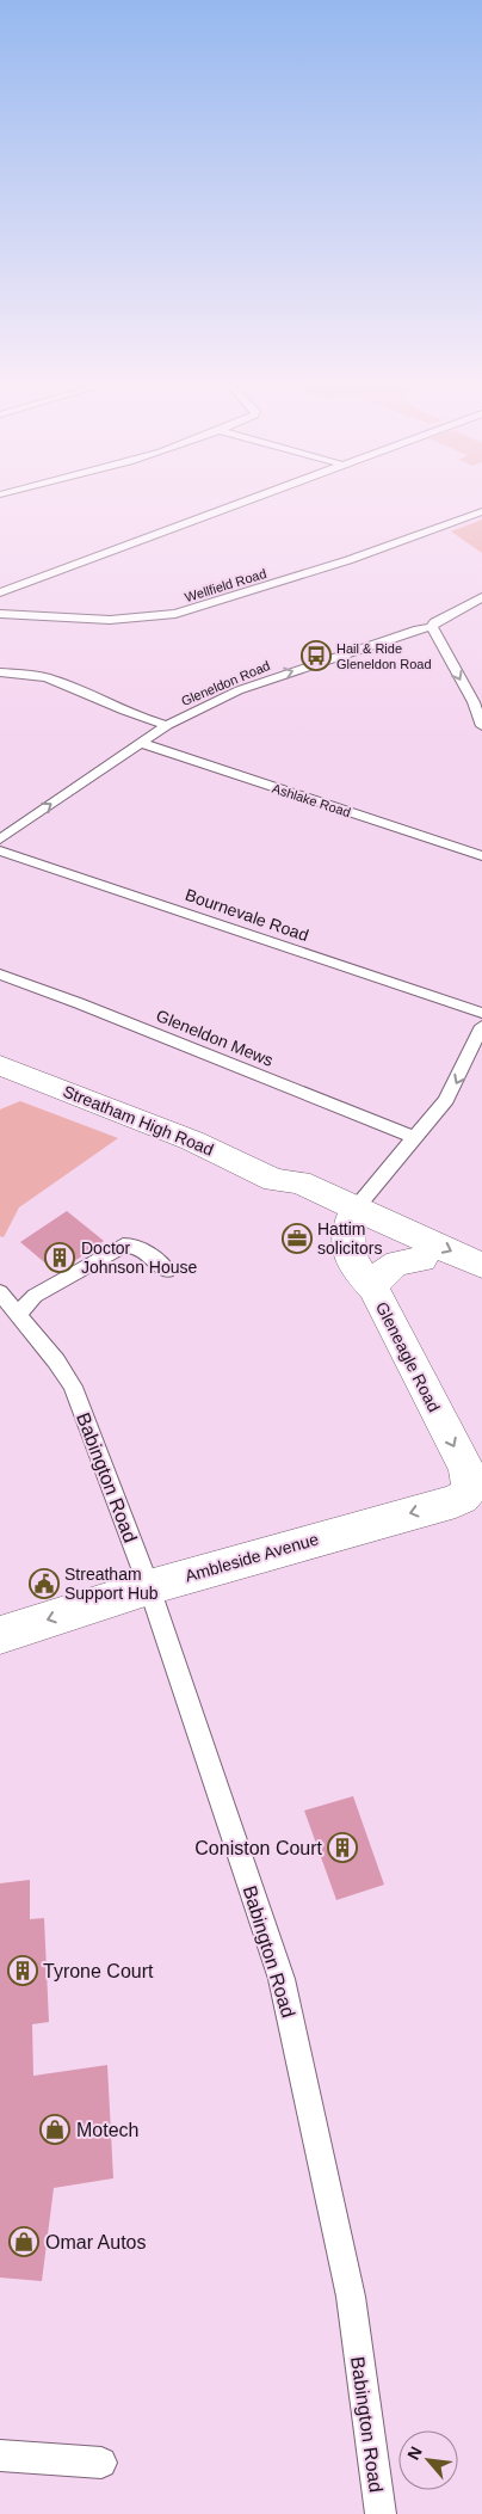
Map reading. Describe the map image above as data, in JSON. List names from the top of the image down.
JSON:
{
  "streets": {
    "highway": ["Streatham High Road", "Gleneagle Road", "Ambleside Avenue"],
    "street": [
      "Wellfield Road",
      "Gleneldon Road",
      "Ashlake Road",
      "Bournevale Road",
      "Gleneldon Mews",
      "Babington Road"
    ]
  },
  "crossings": [
    ["Gleneldon Road", "Ashlake Road"],
    ["Streatham High Road", "Gleneagle Road"],
    ["Gleneagle Road", "Ambleside Avenue"],
    ["Babington Road", "Ambleside Avenue"]
  ],
  "one_way": ["Gleneldon Road", "Gleneagle Road", "Ambleside Avenue"],
  "places": {
    "bus stop": ["Hail & Ride Gleneldon Road"],
    "office": ["Hattim solicitors"],
    "building": ["Doctor Johnson House", "Coniston Court", "Tyrone Court"],
    "public building": ["Streatham Support Hub"],
    "shop": ["Motech", "Omar Autos"]
  },
  "north": "top left"
}
